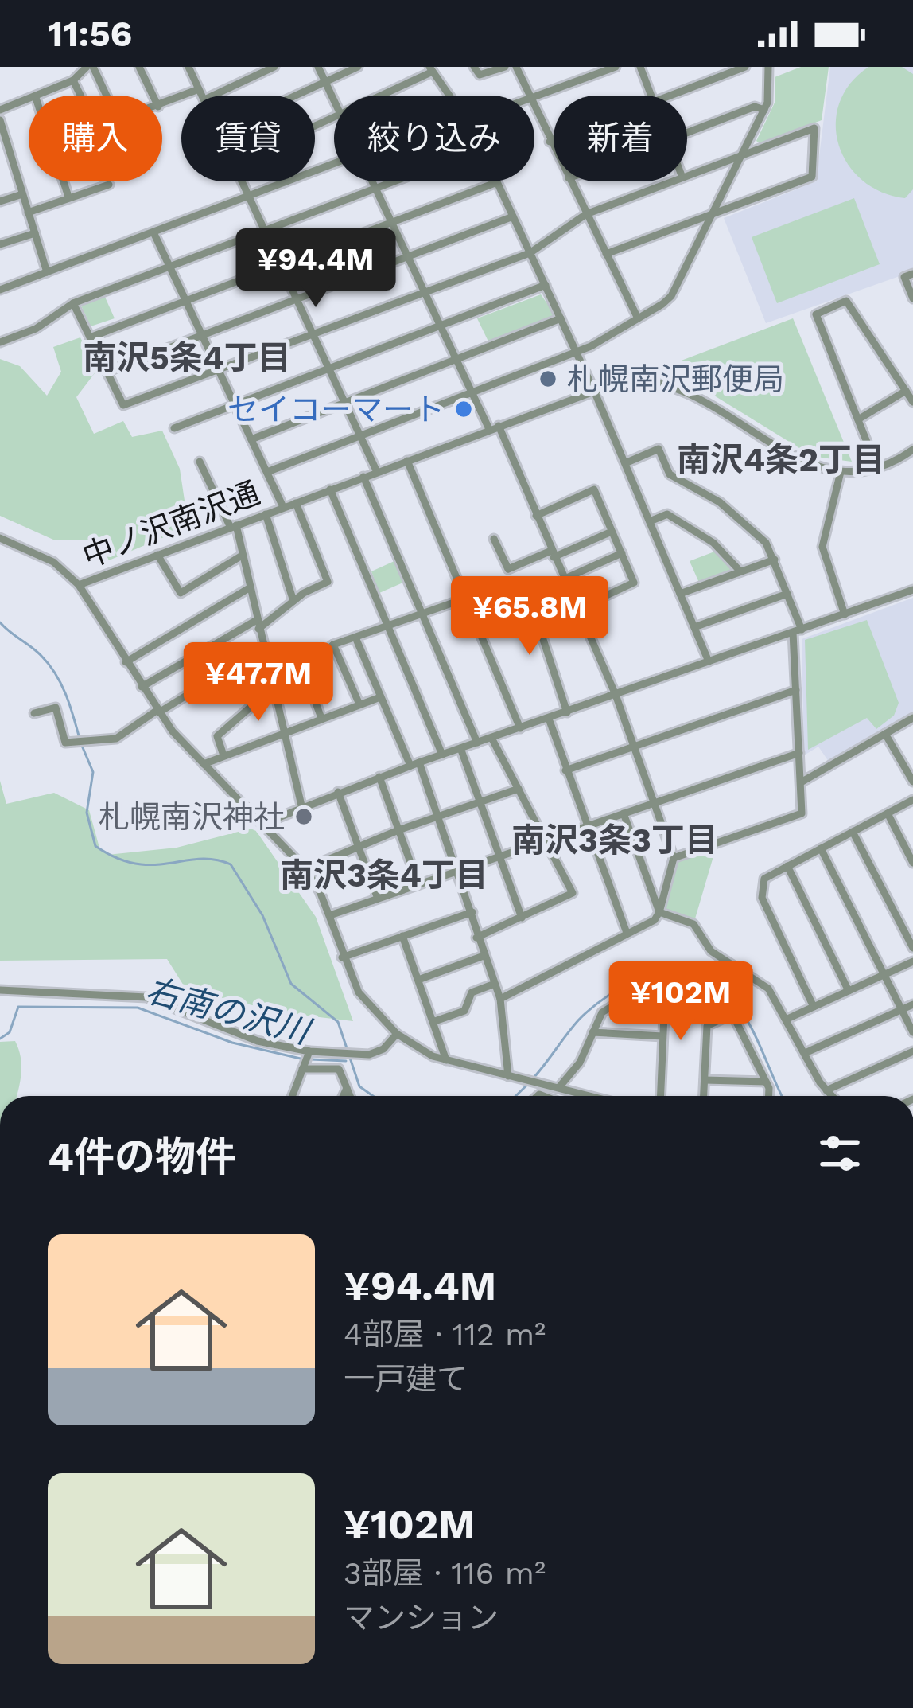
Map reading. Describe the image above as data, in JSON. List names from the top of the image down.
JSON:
{
  "streets": {
    "street": ["中ノ沢南沢通"]
  },
  "districts": [
    "南沢5条4丁目",
    "南沢4条2丁目",
    "南沢3条3丁目",
    "南沢3条4丁目"
  ],
  "water": ["右南の沢川"],
  "places": ["札幌南沢郵便局", "セイコーマート", "札幌南沢神社"],
  "page": {
    "status": "11:56",
    "chip": [
      "購入",
      "賃貸",
      "絞り込み",
      "新着"
    ],
    "price": [
      "¥94.4M",
      "¥65.8M",
      "¥47.7M",
      "¥102M"
    ],
    "heading": "4件の物件",
    "list": [
      {
        "name": "¥94.4M",
        "note": "4部屋 · 112 m² · 一戸建て"
      },
      {
        "name": "¥102M",
        "note": "3部屋 · 116 m² · マンション"
      }
    ]
  }
}
